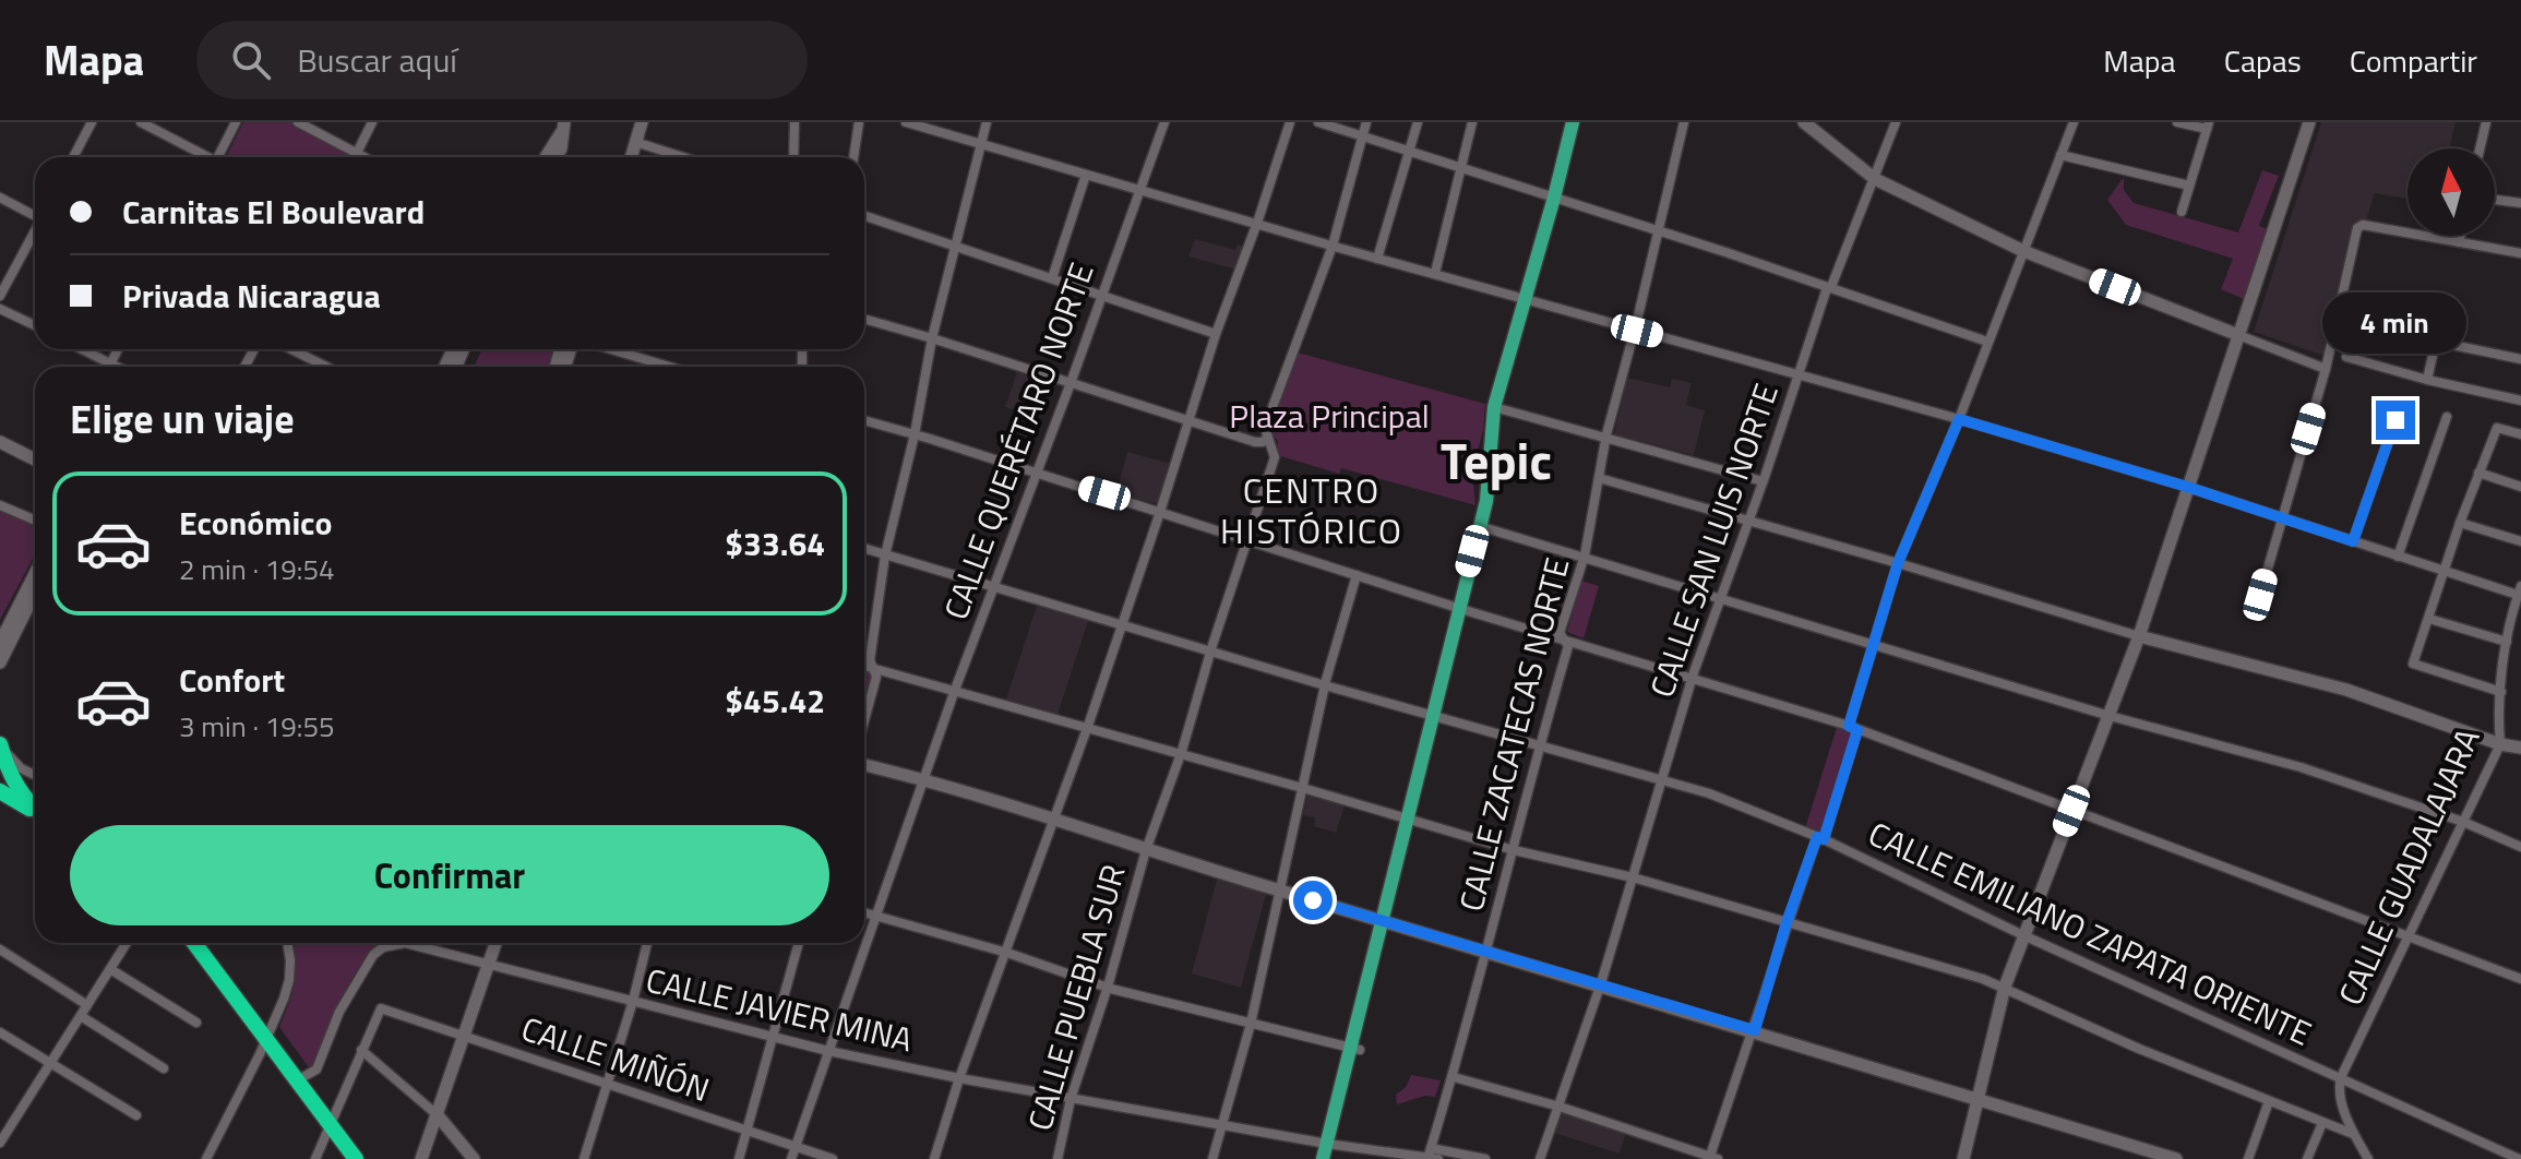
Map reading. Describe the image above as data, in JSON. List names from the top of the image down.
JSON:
{
  "streets": {
    "street": [
      "CALLE QUERÉTARO NORTE",
      "CALLE SAN LUIS NORTE",
      "CALLE ZACATECAS NORTE",
      "CALLE GUADALAJARA",
      "CALLE EMILIANO ZAPATA ORIENTE",
      "CALLE PUEBLA SUR",
      "CALLE JAVIER MINA",
      "CALLE MIÑÓN"
    ]
  },
  "crossings": [
    ["CALLE QUERÉTARO NORTE", "CALLE EMILIANO ZAPATA ORIENTE"],
    ["CALLE QUERÉTARO NORTE", "CALLE JAVIER MINA"],
    ["CALLE QUERÉTARO NORTE", "CALLE MIÑÓN"],
    ["CALLE SAN LUIS NORTE", "CALLE EMILIANO ZAPATA ORIENTE"],
    ["CALLE ZACATECAS NORTE", "CALLE EMILIANO ZAPATA ORIENTE"],
    ["CALLE ZACATECAS NORTE", "CALLE JAVIER MINA"],
    ["CALLE GUADALAJARA", "CALLE EMILIANO ZAPATA ORIENTE"],
    ["CALLE EMILIANO ZAPATA ORIENTE", "CALLE PUEBLA SUR"],
    ["CALLE PUEBLA SUR", "CALLE JAVIER MINA"]
  ],
  "districts": ["Tepic", "CENTRO HISTÓRICO"],
  "parks": ["Plaza Principal"],
  "north": "top",
  "page": {
    "header": "Mapa",
    "search": "Buscar aquí",
    "nav": ["Mapa", "Capas", "Compartir"],
    "banner": ["Carnitas El Boulevard", "Privada Nicaragua"],
    "bubble": "4 min",
    "heading": "Elige un viaje",
    "list": [
      {
        "name": "Económico",
        "note": "2 min · 19:54",
        "value": "$33.64"
      },
      {
        "name": "Confort",
        "note": "3 min · 19:55",
        "value": "$45.42"
      }
    ],
    "buttons": "Confirmar"
  }
}
